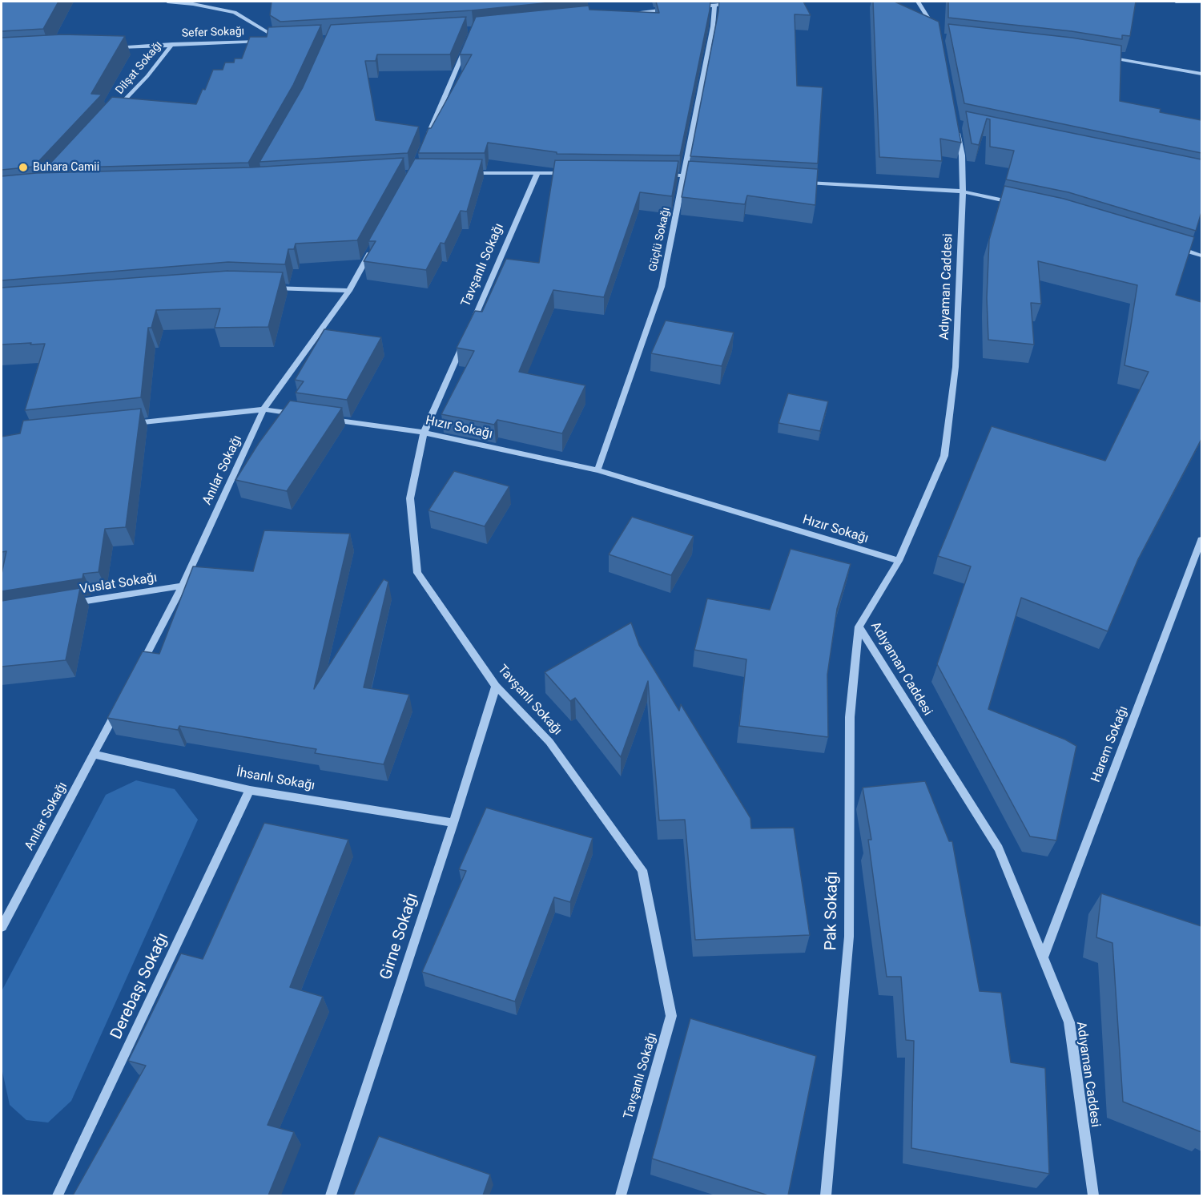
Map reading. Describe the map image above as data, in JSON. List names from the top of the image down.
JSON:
{
  "streets": {
    "street": [
      "Sefer Sokağı",
      "Dilşat Sokağı",
      "Güçlü Sokağı",
      "Tavşanlı Sokağı",
      "Adıyaman Caddesi",
      "Hızır Sokağı",
      "Anılar Sokağı",
      "Vuslat Sokağı",
      "Harem Sokağı",
      "İhsanlı Sokağı",
      "Pak Sokağı",
      "Girne Sokağı",
      "Derebaşı Sokağı"
    ]
  },
  "crossings": [
    ["Sefer Sokağı", "Dilşat Sokağı"],
    ["Güçlü Sokağı", "Hızır Sokağı"],
    ["Tavşanlı Sokağı", "Hızır Sokağı"],
    ["Tavşanlı Sokağı", "Girne Sokağı"],
    ["Adıyaman Caddesi", "Hızır Sokağı"],
    ["Adıyaman Caddesi", "Harem Sokağı"],
    ["Adıyaman Caddesi", "Pak Sokağı"],
    ["Anılar Sokağı", "Vuslat Sokağı"],
    ["Anılar Sokağı", "İhsanlı Sokağı"],
    ["İhsanlı Sokağı", "Girne Sokağı"],
    ["İhsanlı Sokağı", "Derebaşı Sokağı"]
  ],
  "places": ["Buhara Camii"]
}
